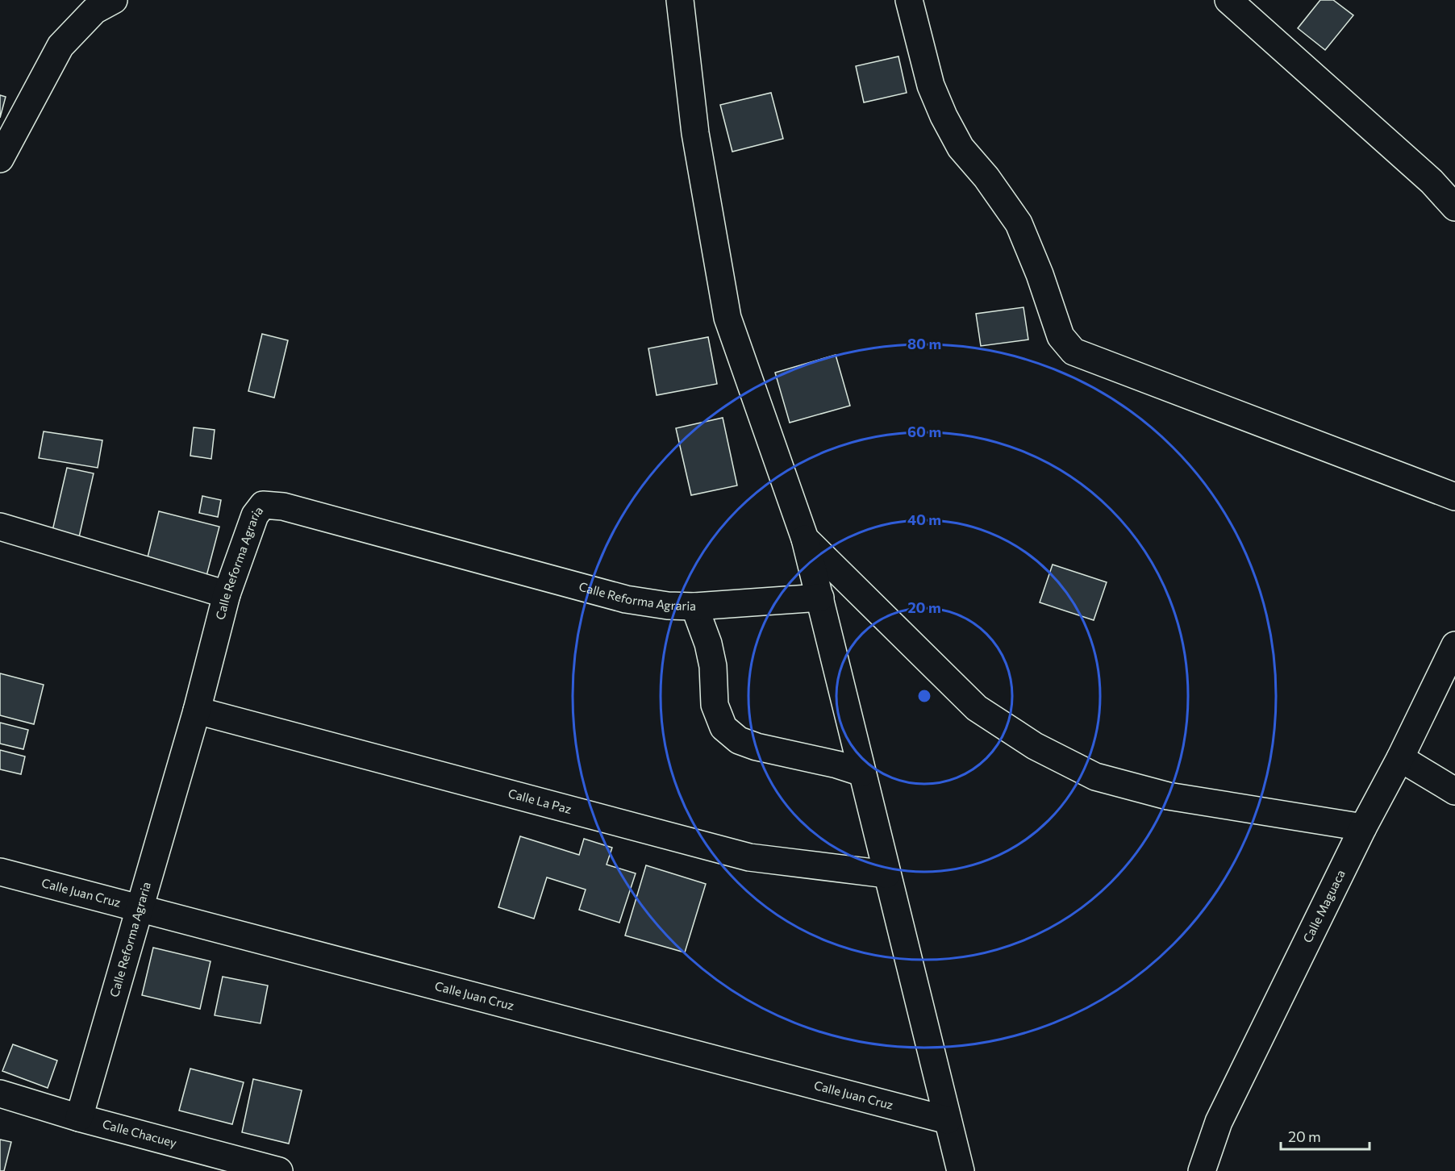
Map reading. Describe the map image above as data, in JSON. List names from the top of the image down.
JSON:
{
  "streets": {
    "street": [
      "Calle Reforma Agraria",
      "Calle La Paz",
      "Calle Juan Cruz",
      "Calle Maguaca",
      "Calle Chacuey"
    ]
  },
  "crossings": [
    ["Calle Reforma Agraria", "Calle La Paz"],
    ["Calle Reforma Agraria", "Calle Juan Cruz"],
    ["Calle Reforma Agraria", "Calle Chacuey"]
  ],
  "scale_bar": "20 m",
  "rings": [
    "80 m",
    "60 m",
    "40 m",
    "20 m"
  ]
}
